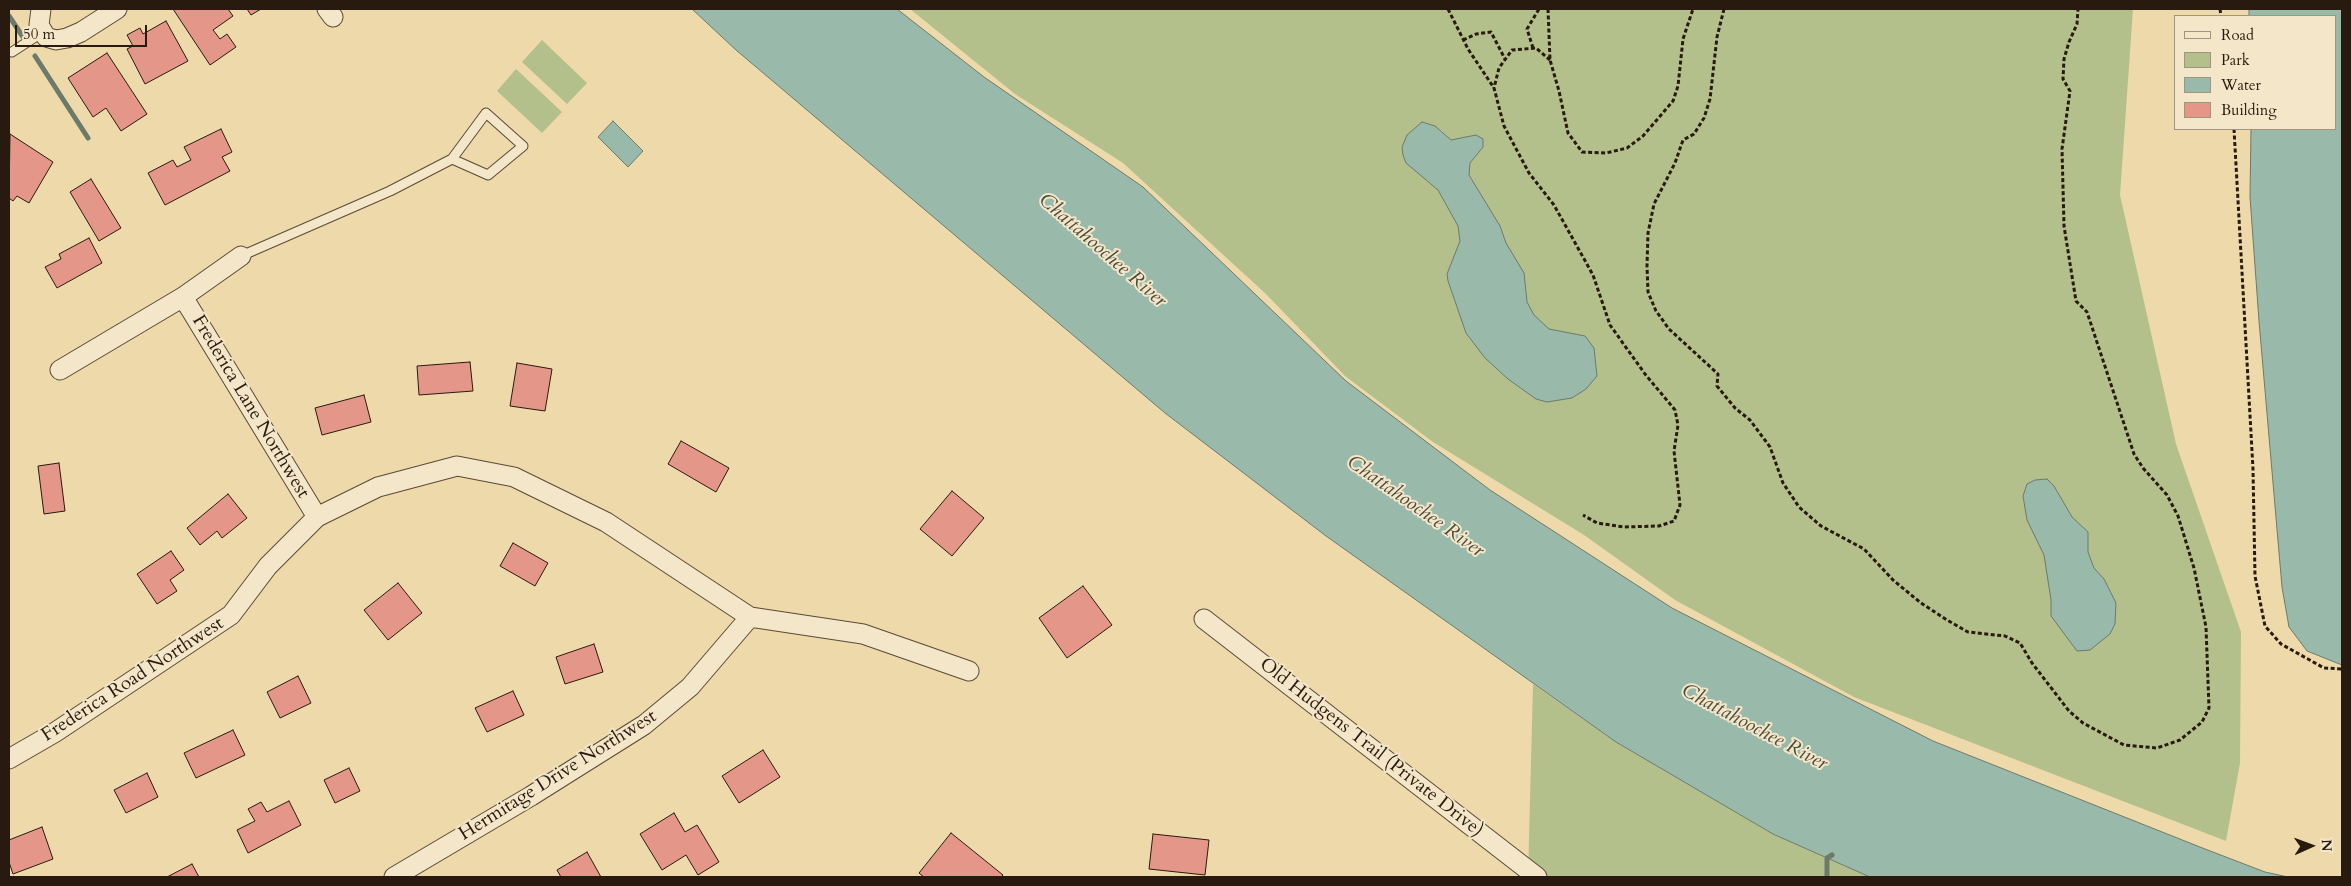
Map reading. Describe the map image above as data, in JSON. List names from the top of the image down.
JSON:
{
  "streets": {
    "street": [
      "Frederica Lane Northwest",
      "Frederica Road Northwest",
      "Old Hudgens Trail (Private Drive)",
      "Hermitage Drive Northwest"
    ]
  },
  "crossings": [
    ["Frederica Lane Northwest", "Frederica Road Northwest"],
    ["Frederica Road Northwest", "Hermitage Drive Northwest"]
  ],
  "water": ["Chattahoochee River"],
  "legend": [
    "Road",
    "Park",
    "Water",
    "Building"
  ],
  "scale_bar": "50 m",
  "north": "right"
}
